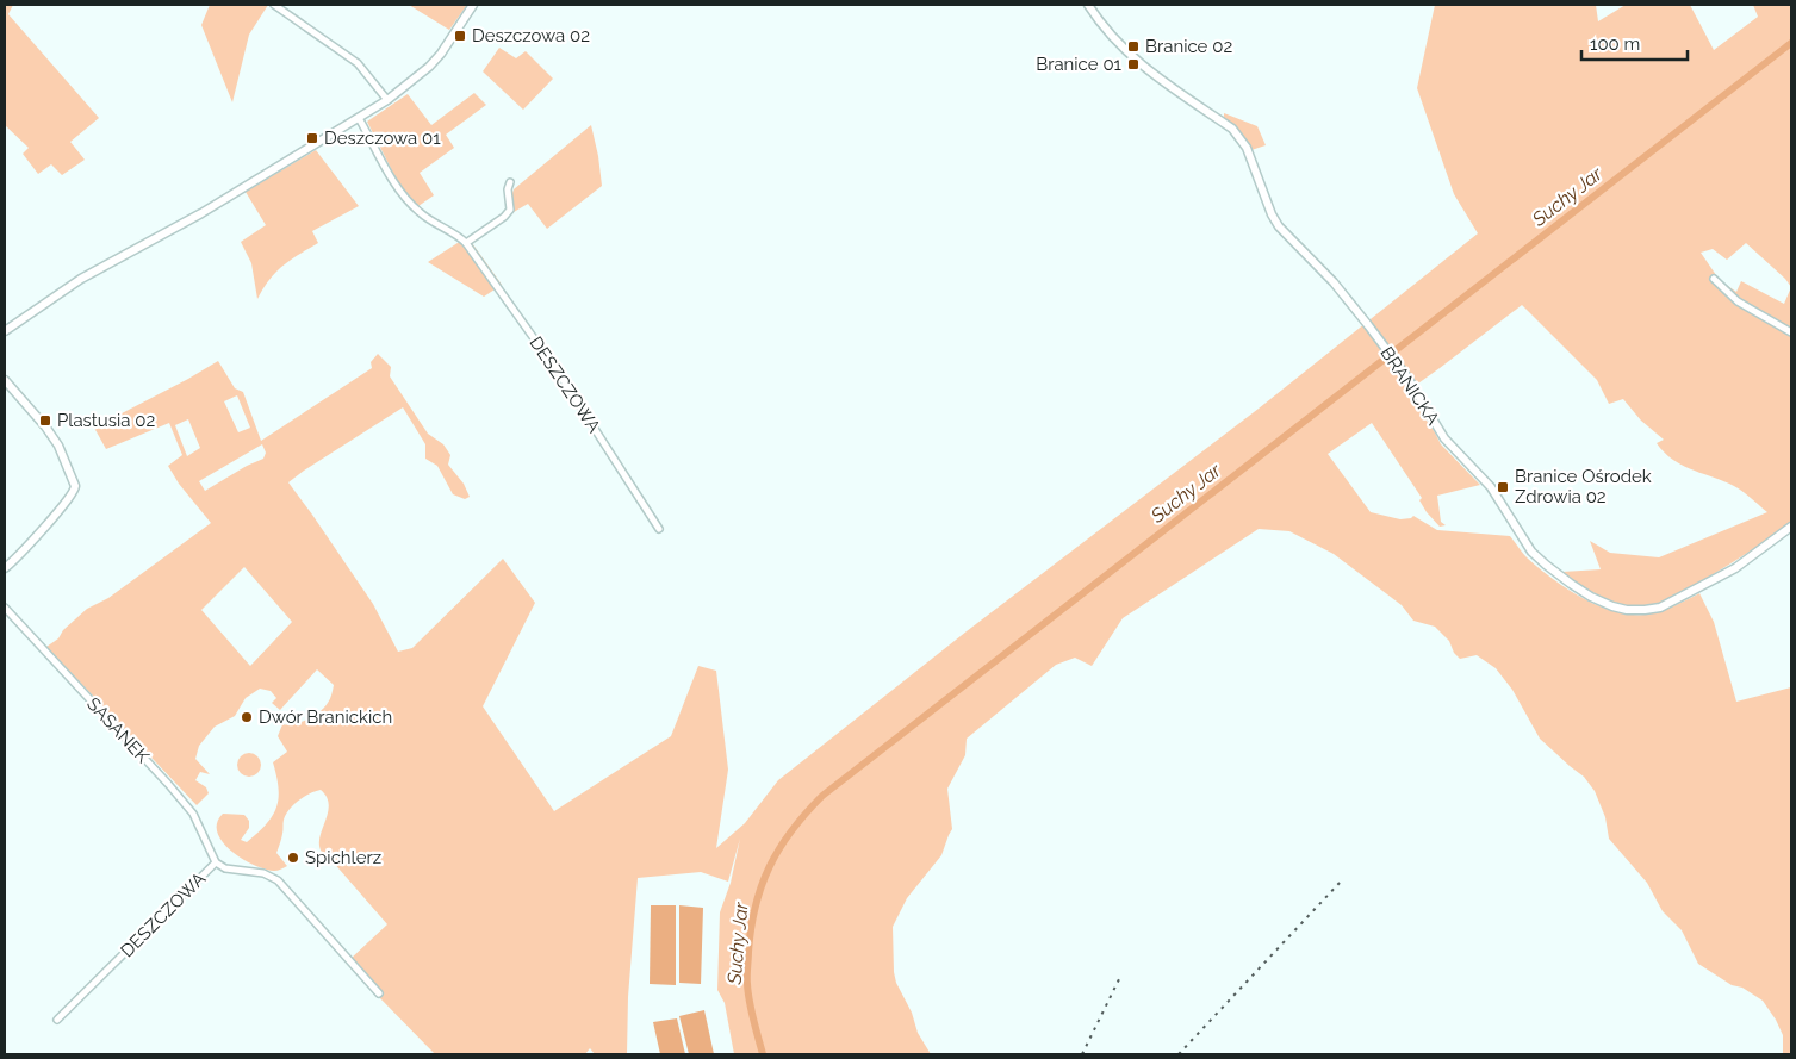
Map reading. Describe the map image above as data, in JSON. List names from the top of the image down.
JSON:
{
  "streets": {
    "street": ["DESZCZOWA", "BRANICKA", "SASANEK"]
  },
  "crossings": [
    ["DESZCZOWA", "SASANEK"]
  ],
  "water": ["Suchy Jar"],
  "places": {
    "transit": [
      "Deszczowa 02",
      "Branice 02",
      "Branice 01",
      "Deszczowa 01",
      "Plastusia 02",
      "Branice Ośrodek Zdrowia 02"
    ],
    "other": ["Dwór Branickich", "Spichlerz"]
  },
  "scale_bar": "100 m"
}
